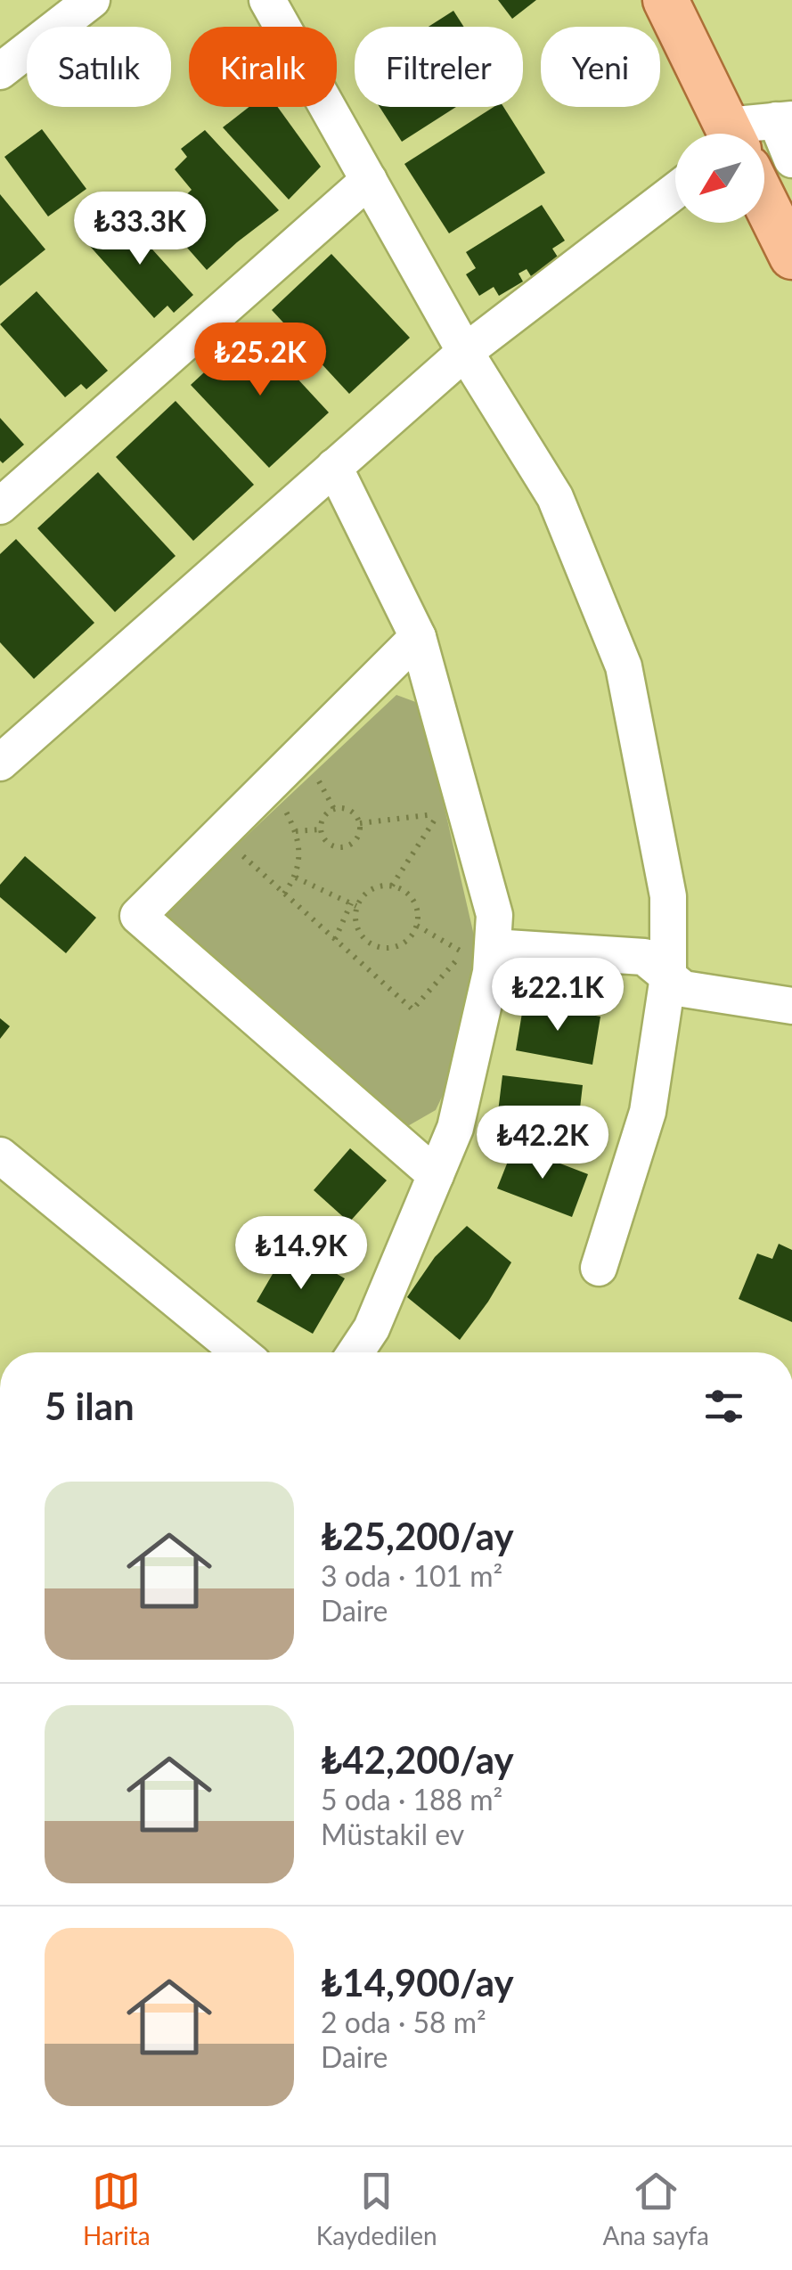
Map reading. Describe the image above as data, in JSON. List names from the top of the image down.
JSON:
{
  "north": "bottom left",
  "page": {
    "chip": [
      "Satılık",
      "Kiralık",
      "Filtreler",
      "Yeni"
    ],
    "price": [
      "₺33.3K",
      "₺25.2K",
      "₺22.1K",
      "₺42.2K",
      "₺14.9K"
    ],
    "heading": "5 ilan",
    "list": [
      {
        "name": "₺25,200/ay",
        "note": "3 oda · 101 m² · Daire"
      },
      {
        "name": "₺42,200/ay",
        "note": "5 oda · 188 m² · Müstakil ev"
      },
      {
        "name": "₺14,900/ay",
        "note": "2 oda · 58 m² · Daire"
      }
    ],
    "tabs": ["Harita", "Kaydedilen", "Ana sayfa"]
  }
}
